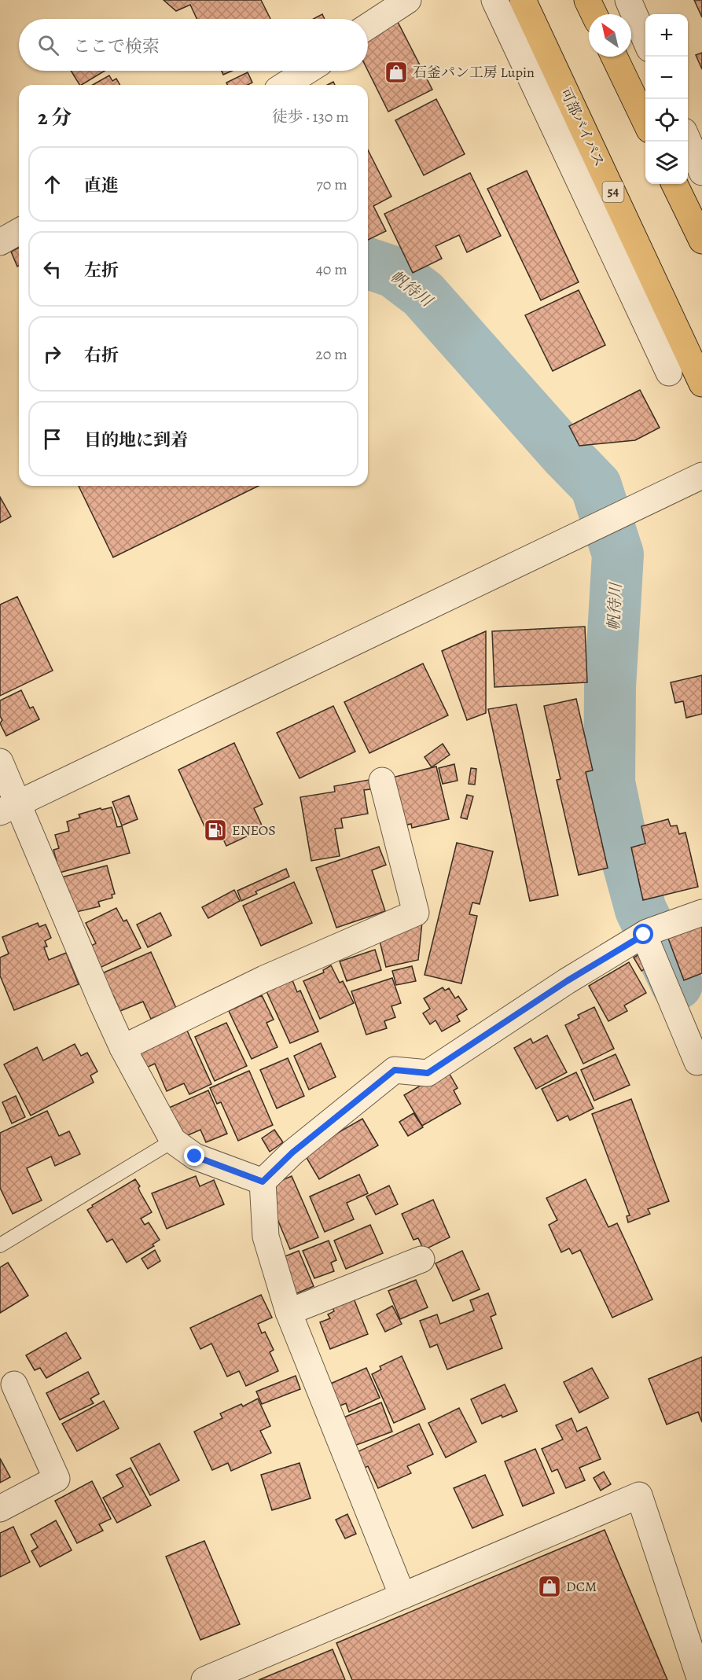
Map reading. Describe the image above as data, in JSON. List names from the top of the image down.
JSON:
{
  "streets": {
    "highway": ["可部バイパス", "54"]
  },
  "water": ["帆待川"],
  "places": {
    "shop": ["石釜パン工房 Lupin", "DCM"],
    "fuel station": ["ENEOS"]
  },
  "north": "top left",
  "page": {
    "map_buttons": ["+", "−"],
    "search": "ここで検索",
    "heading": ["2 分", "徒歩 · 130 m"],
    "list": [
      ["直進", "70 m"],
      ["左折", "40 m"],
      ["右折", "20 m"],
      "目的地に到着"
    ]
  }
}
